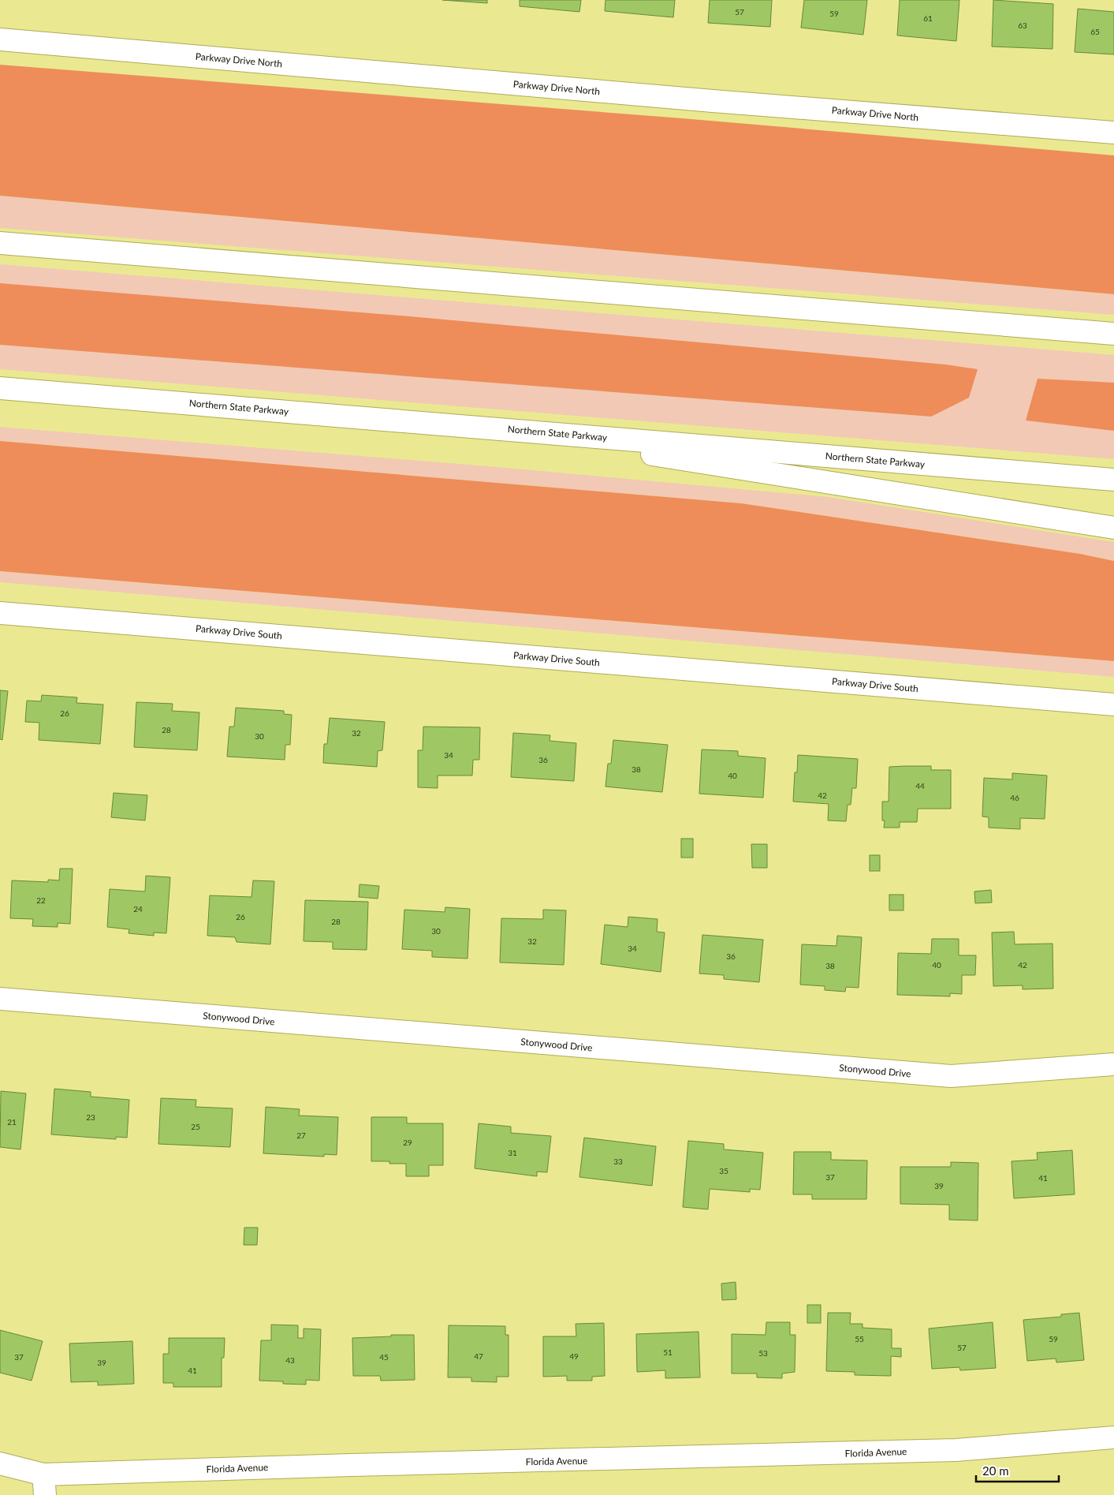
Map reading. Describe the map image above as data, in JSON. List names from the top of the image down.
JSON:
{
  "streets": {
    "main road": [
      "Parkway Drive North",
      "Northern State Parkway",
      "Parkway Drive South",
      "Stonywood Drive",
      "Florida Avenue"
    ]
  },
  "house_numbers": [
    "57",
    "59",
    "61",
    "63",
    "65",
    "26",
    "28",
    "32",
    "30",
    "34",
    "36",
    "38",
    "40",
    "44",
    "42",
    "46",
    "22",
    "24",
    "26",
    "28",
    "30",
    "32",
    "34",
    "36",
    "40",
    "42",
    "38",
    "23",
    "21",
    "25",
    "27",
    "29",
    "31",
    "33",
    "35",
    "37",
    "41",
    "39",
    "55",
    "59",
    "57",
    "51",
    "53",
    "47",
    "49",
    "37",
    "45",
    "43",
    "39",
    "41"
  ],
  "scale_bar": "20 m"
}
